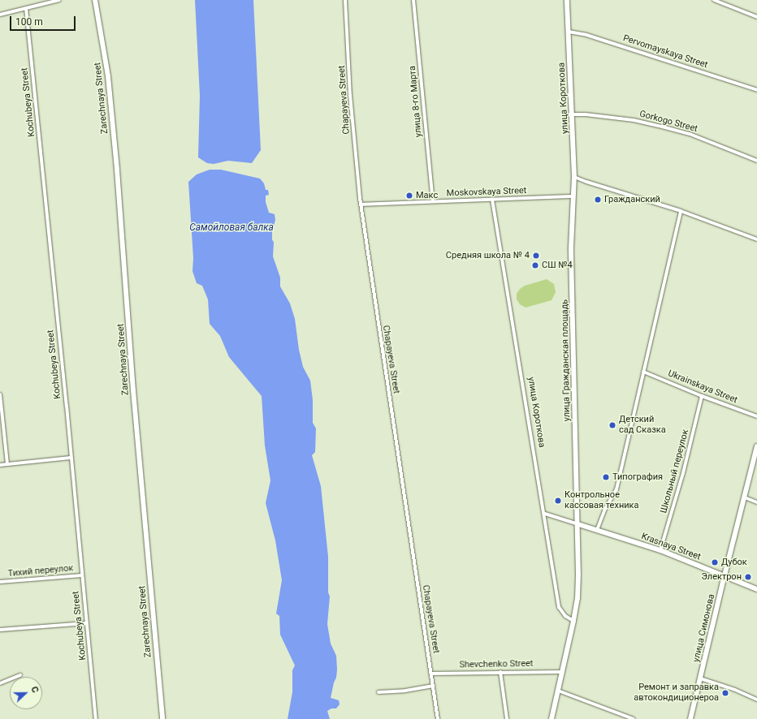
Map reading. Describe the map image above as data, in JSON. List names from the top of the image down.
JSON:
{
  "streets": {
    "street": [
      "Pervomayskaya Street",
      "Zarechnaya Street",
      "улица Короткова",
      "Chapayeva Street",
      "улица 8-го Марта",
      "Kochubeya Street",
      "Gorkogo Street",
      "Moskovskaya Street",
      "улица Гражданская площадь",
      "Ukrainskaya Street",
      "Школьный переулок",
      "Krasnaya Street",
      "Тихий переулок",
      "улица Симонова",
      "Shevchenko Street"
    ]
  },
  "crossings": [
    ["Pervomayskaya Street", "улица Короткова"],
    ["улица Короткова", "Gorkogo Street"],
    ["улица Короткова", "Moskovskaya Street"],
    ["улица Короткова", "улица Гражданская площадь"],
    ["Chapayeva Street", "Moskovskaya Street"],
    ["Chapayeva Street", "Shevchenko Street"],
    ["улица 8-го Марта", "Moskovskaya Street"],
    ["Kochubeya Street", "Тихий переулок"],
    ["Moskovskaya Street", "улица Гражданская площадь"],
    ["улица Гражданская площадь", "Krasnaya Street"],
    ["Ukrainskaya Street", "Школьный переулок"],
    ["Школьный переулок", "Krasnaya Street"],
    ["Krasnaya Street", "улица Симонова"]
  ],
  "water": ["Самойловая балка"],
  "places": [
    "Макс",
    "Гражданский",
    "Средняя школа № 4",
    "СШ №4",
    "Детский сад Сказка",
    "Типография",
    "Контрольное кассовая техника",
    "Дубок",
    "Электрон",
    "Ремонт и заправка автокондиционероа"
  ],
  "scale_bar": "100 m",
  "north": "right"
}
